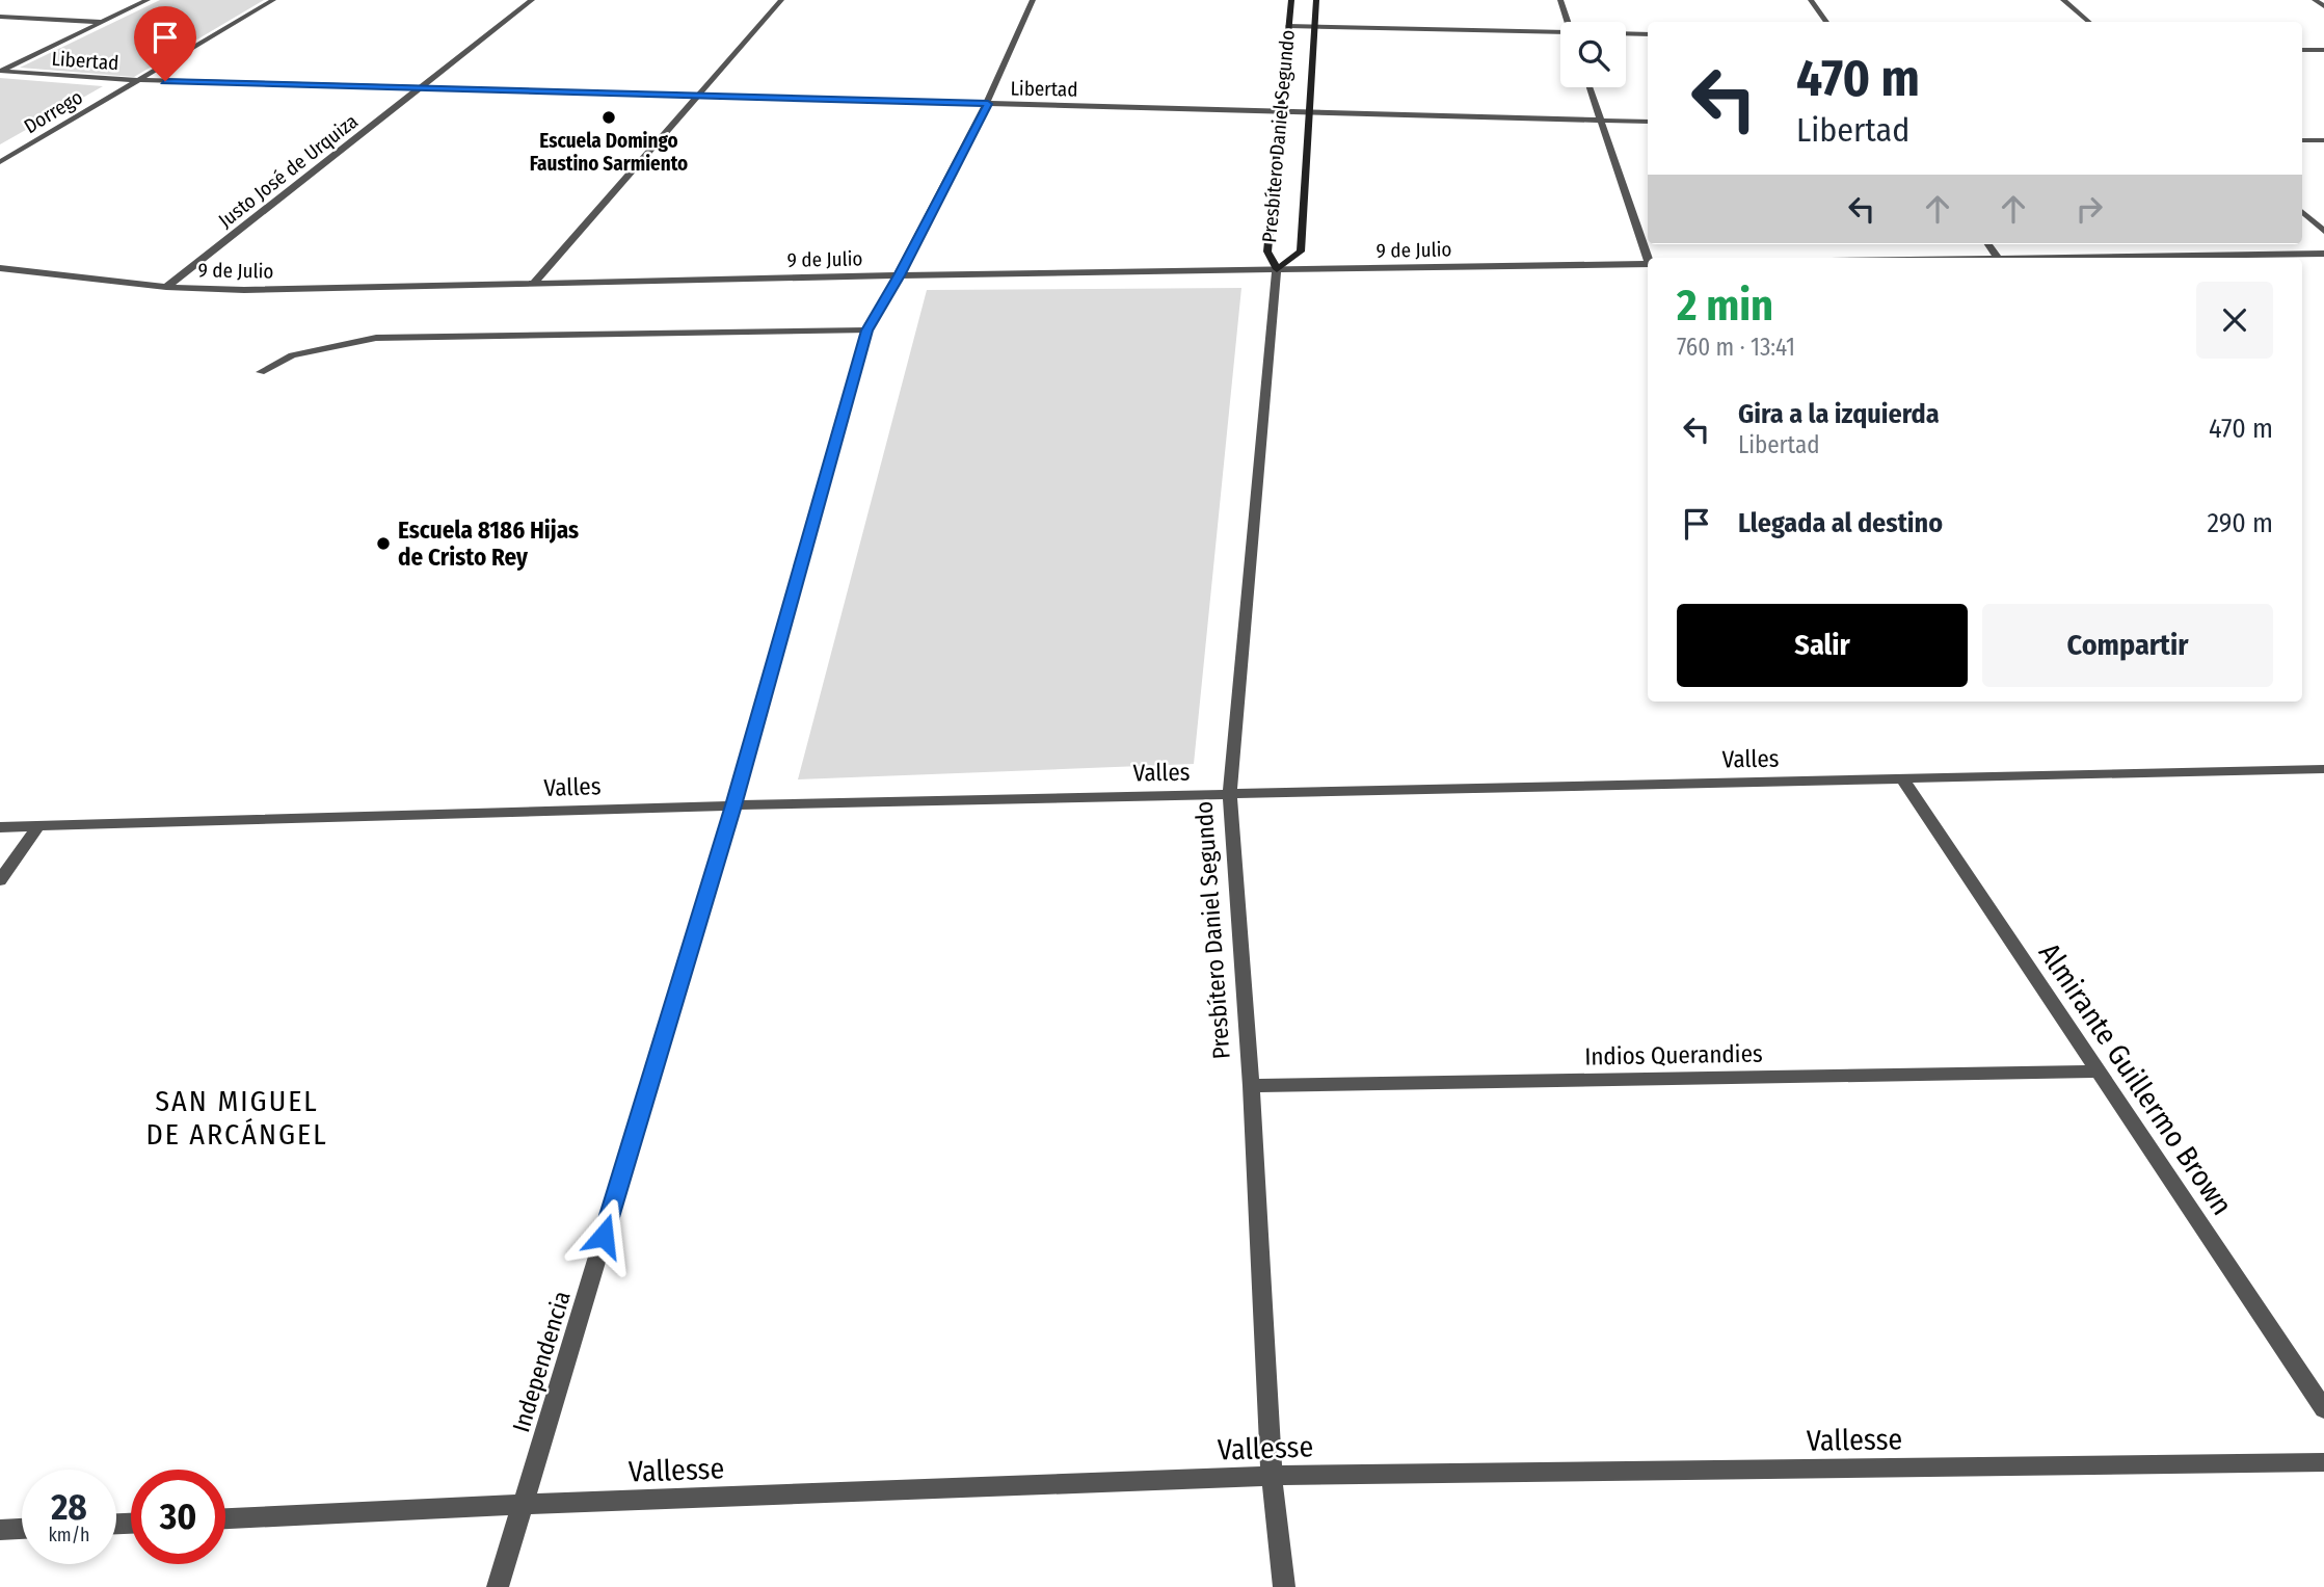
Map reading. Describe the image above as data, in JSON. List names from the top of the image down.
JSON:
{
  "streets": {
    "main road": ["Presbítero Daniel Segundo"],
    "street": [
      "Libertad",
      "Dorrego",
      "Justo José de Urquiza",
      "9 de Julio",
      "Valles",
      "Indios Querandies",
      "Almirante Guillermo Brown",
      "Independencia",
      "Vallesse"
    ]
  },
  "crossings": [
    ["Libertad", "Dorrego"],
    ["Libertad", "Presbítero Daniel Segundo"],
    ["Libertad", "Justo José de Urquiza"],
    ["Libertad", "Independencia"],
    ["Presbítero Daniel Segundo", "9 de Julio"],
    ["Presbítero Daniel Segundo", "Valles"],
    ["Presbítero Daniel Segundo", "Indios Querandies"],
    ["Presbítero Daniel Segundo", "Vallesse"],
    ["Justo José de Urquiza", "9 de Julio"],
    ["9 de Julio", "Independencia"],
    ["Valles", "Almirante Guillermo Brown"],
    ["Valles", "Independencia"],
    ["Indios Querandies", "Almirante Guillermo Brown"],
    ["Independencia", "Vallesse"]
  ],
  "districts": ["SAN MIGUEL DE ARCÁNGEL"],
  "places": ["Escuela Domingo Faustino Sarmiento", "Escuela 8186 Hijas de Cristo Rey"],
  "page": {
    "turn": ["470 m", "Libertad"],
    "heading": ["2 min", "760 m · 13:41"],
    "list": [
      {
        "name": "Gira a la izquierda",
        "note": "Libertad",
        "value": "470 m"
      },
      {
        "name": "Llegada al destino",
        "value": "290 m"
      }
    ],
    "buttons": ["Salir", "Compartir"],
    "speed": "28 km/h",
    "limit": "30"
  }
}
